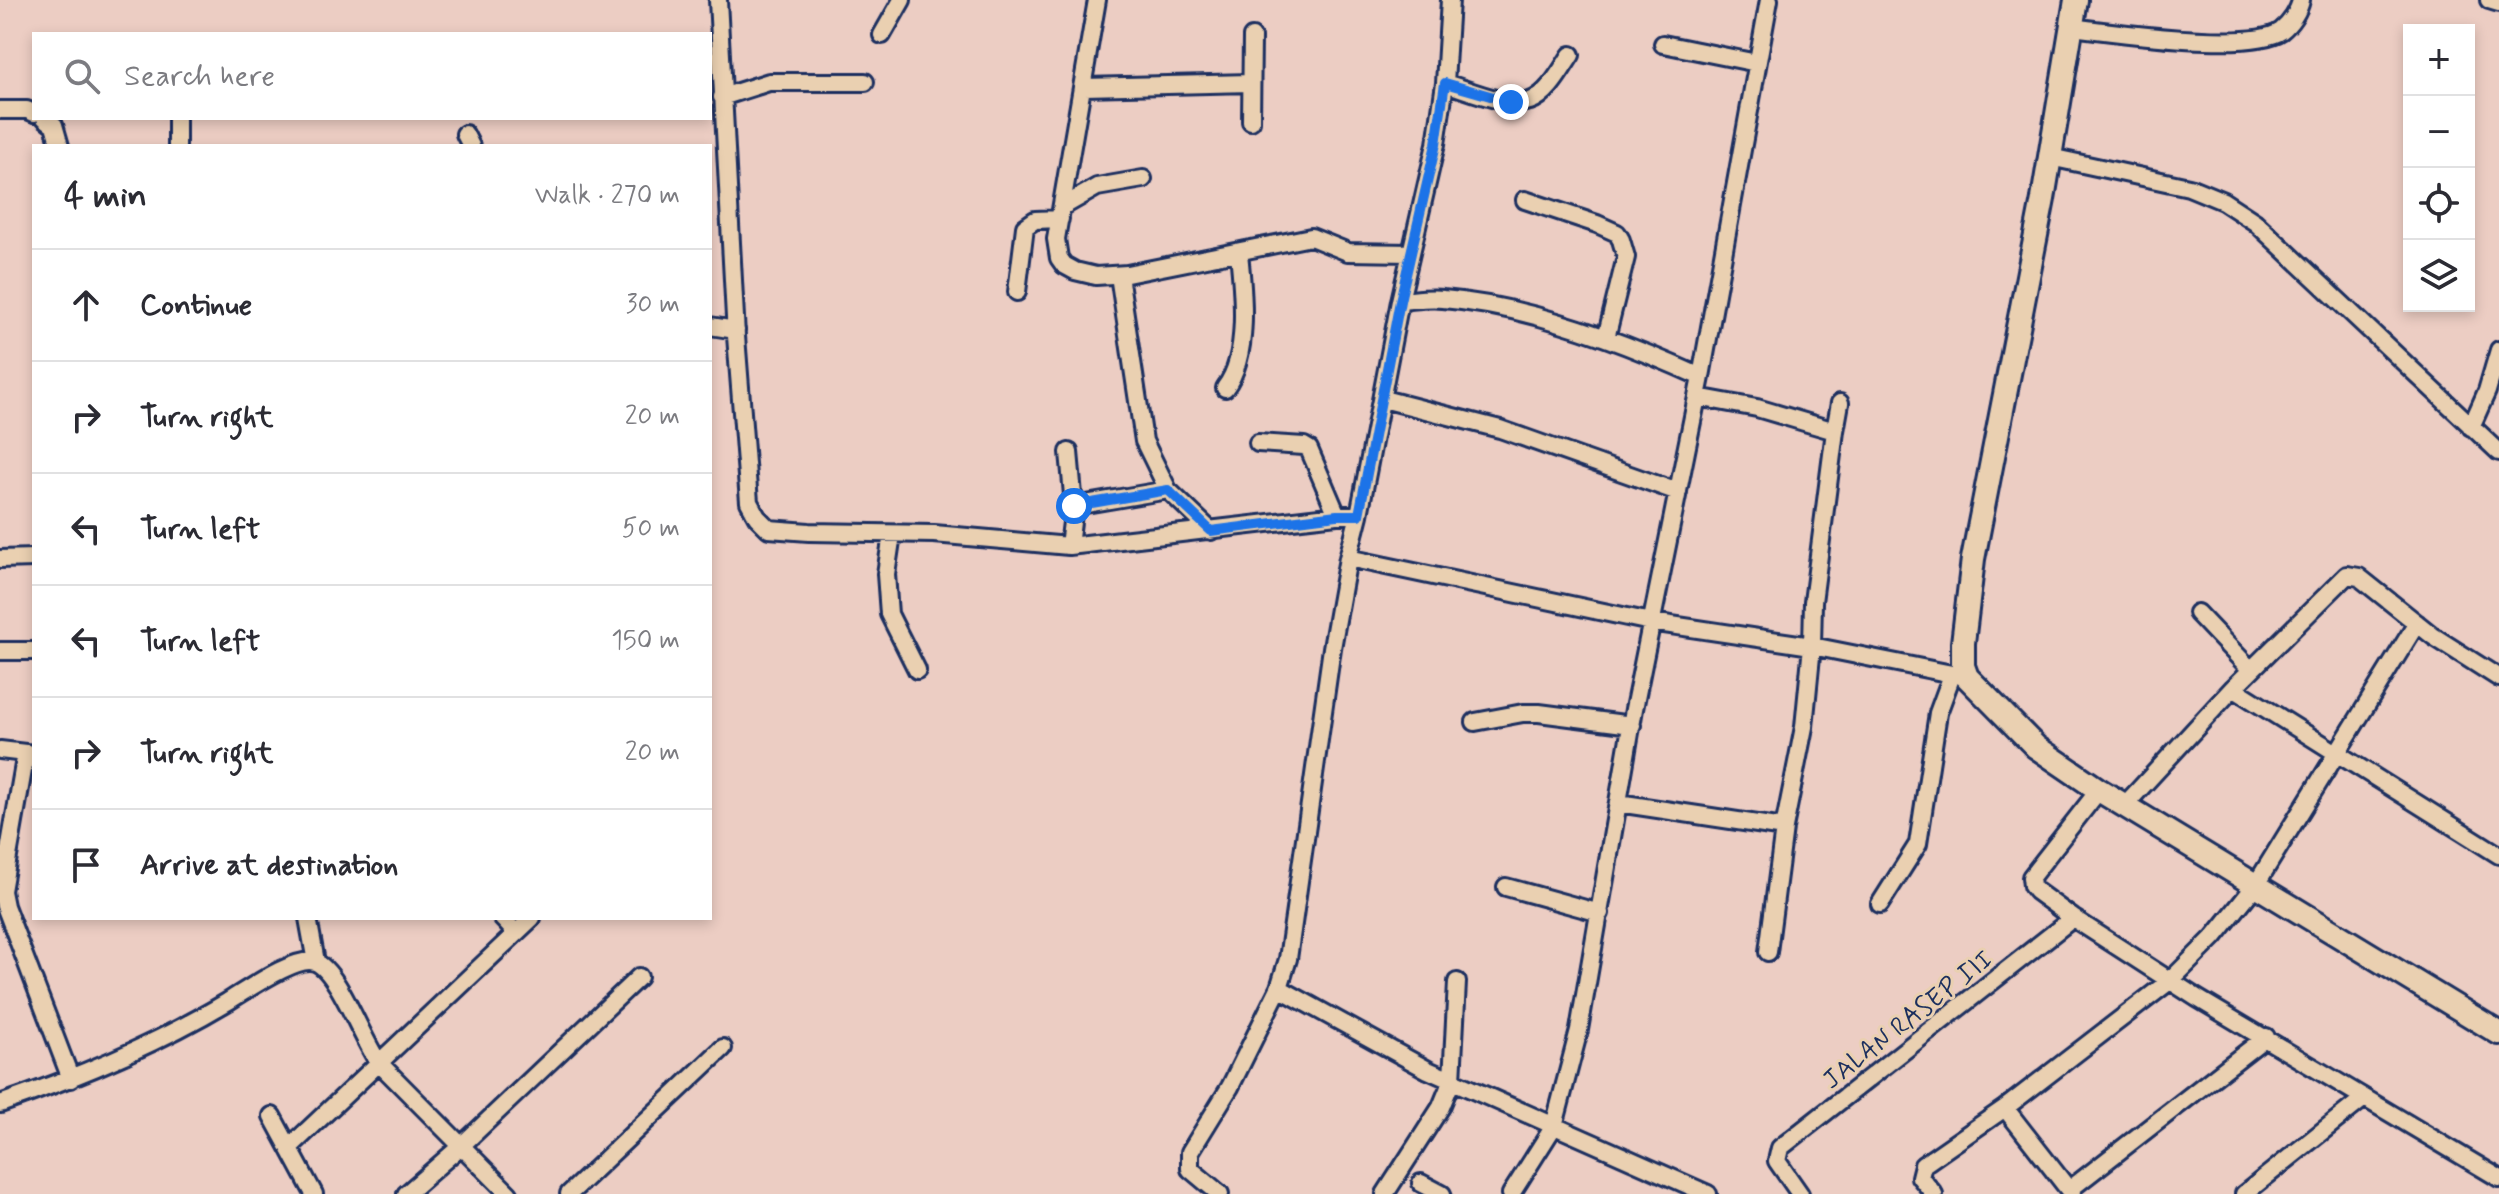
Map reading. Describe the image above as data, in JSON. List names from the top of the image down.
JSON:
{
  "streets": {
    "street": ["JALAN RASEP III"]
  },
  "page": {
    "map_buttons": ["+", "−"],
    "search": "Search here",
    "heading": ["4 min", "Walk · 270 m"],
    "list": [
      ["Continue", "30 m"],
      ["Turn right", "20 m"],
      ["Turn left", "50 m"],
      ["Turn left", "150 m"],
      ["Turn right", "20 m"],
      "Arrive at destination"
    ]
  }
}
